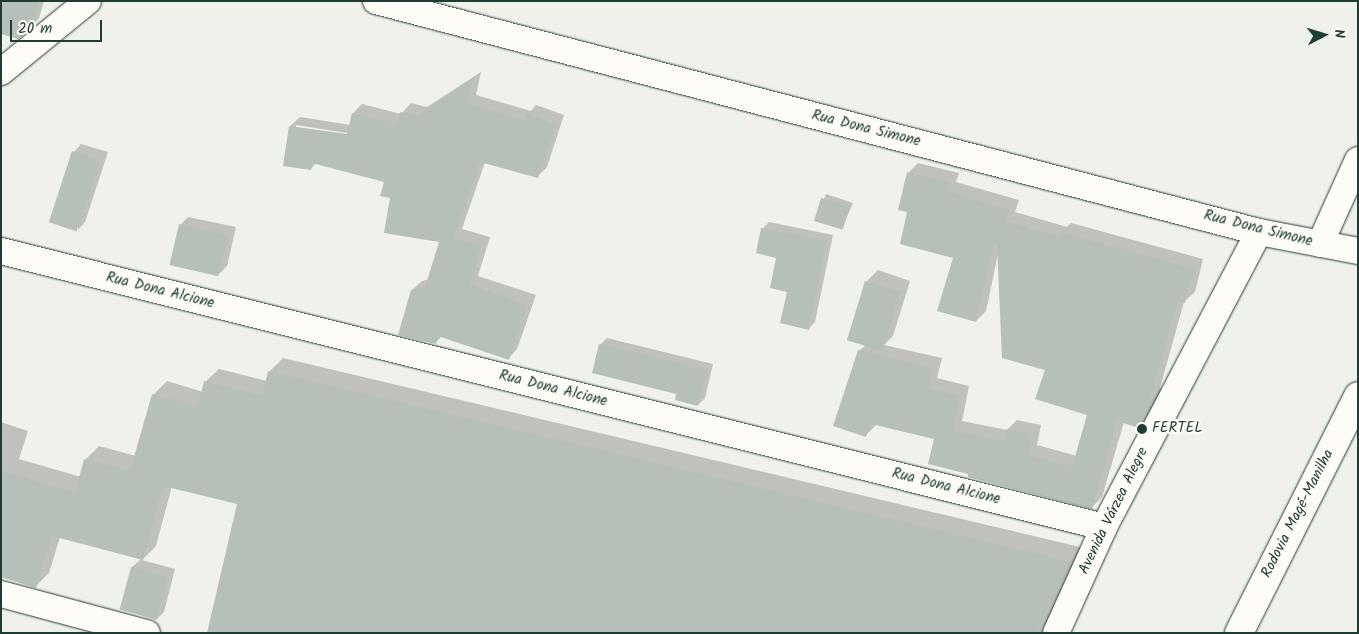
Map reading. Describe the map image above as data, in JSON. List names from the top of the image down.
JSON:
{
  "streets": {
    "highway": ["Rodovia Magé-Manilha"],
    "street": ["Rua Dona Simone", "Rua Dona Alcione", "Avenida Várzea Alegre"]
  },
  "crossings": [
    ["Rua Dona Simone", "Avenida Várzea Alegre"],
    ["Rua Dona Alcione", "Avenida Várzea Alegre"]
  ],
  "places": ["FERTEL"],
  "scale_bar": "20 m",
  "north": "right"
}
